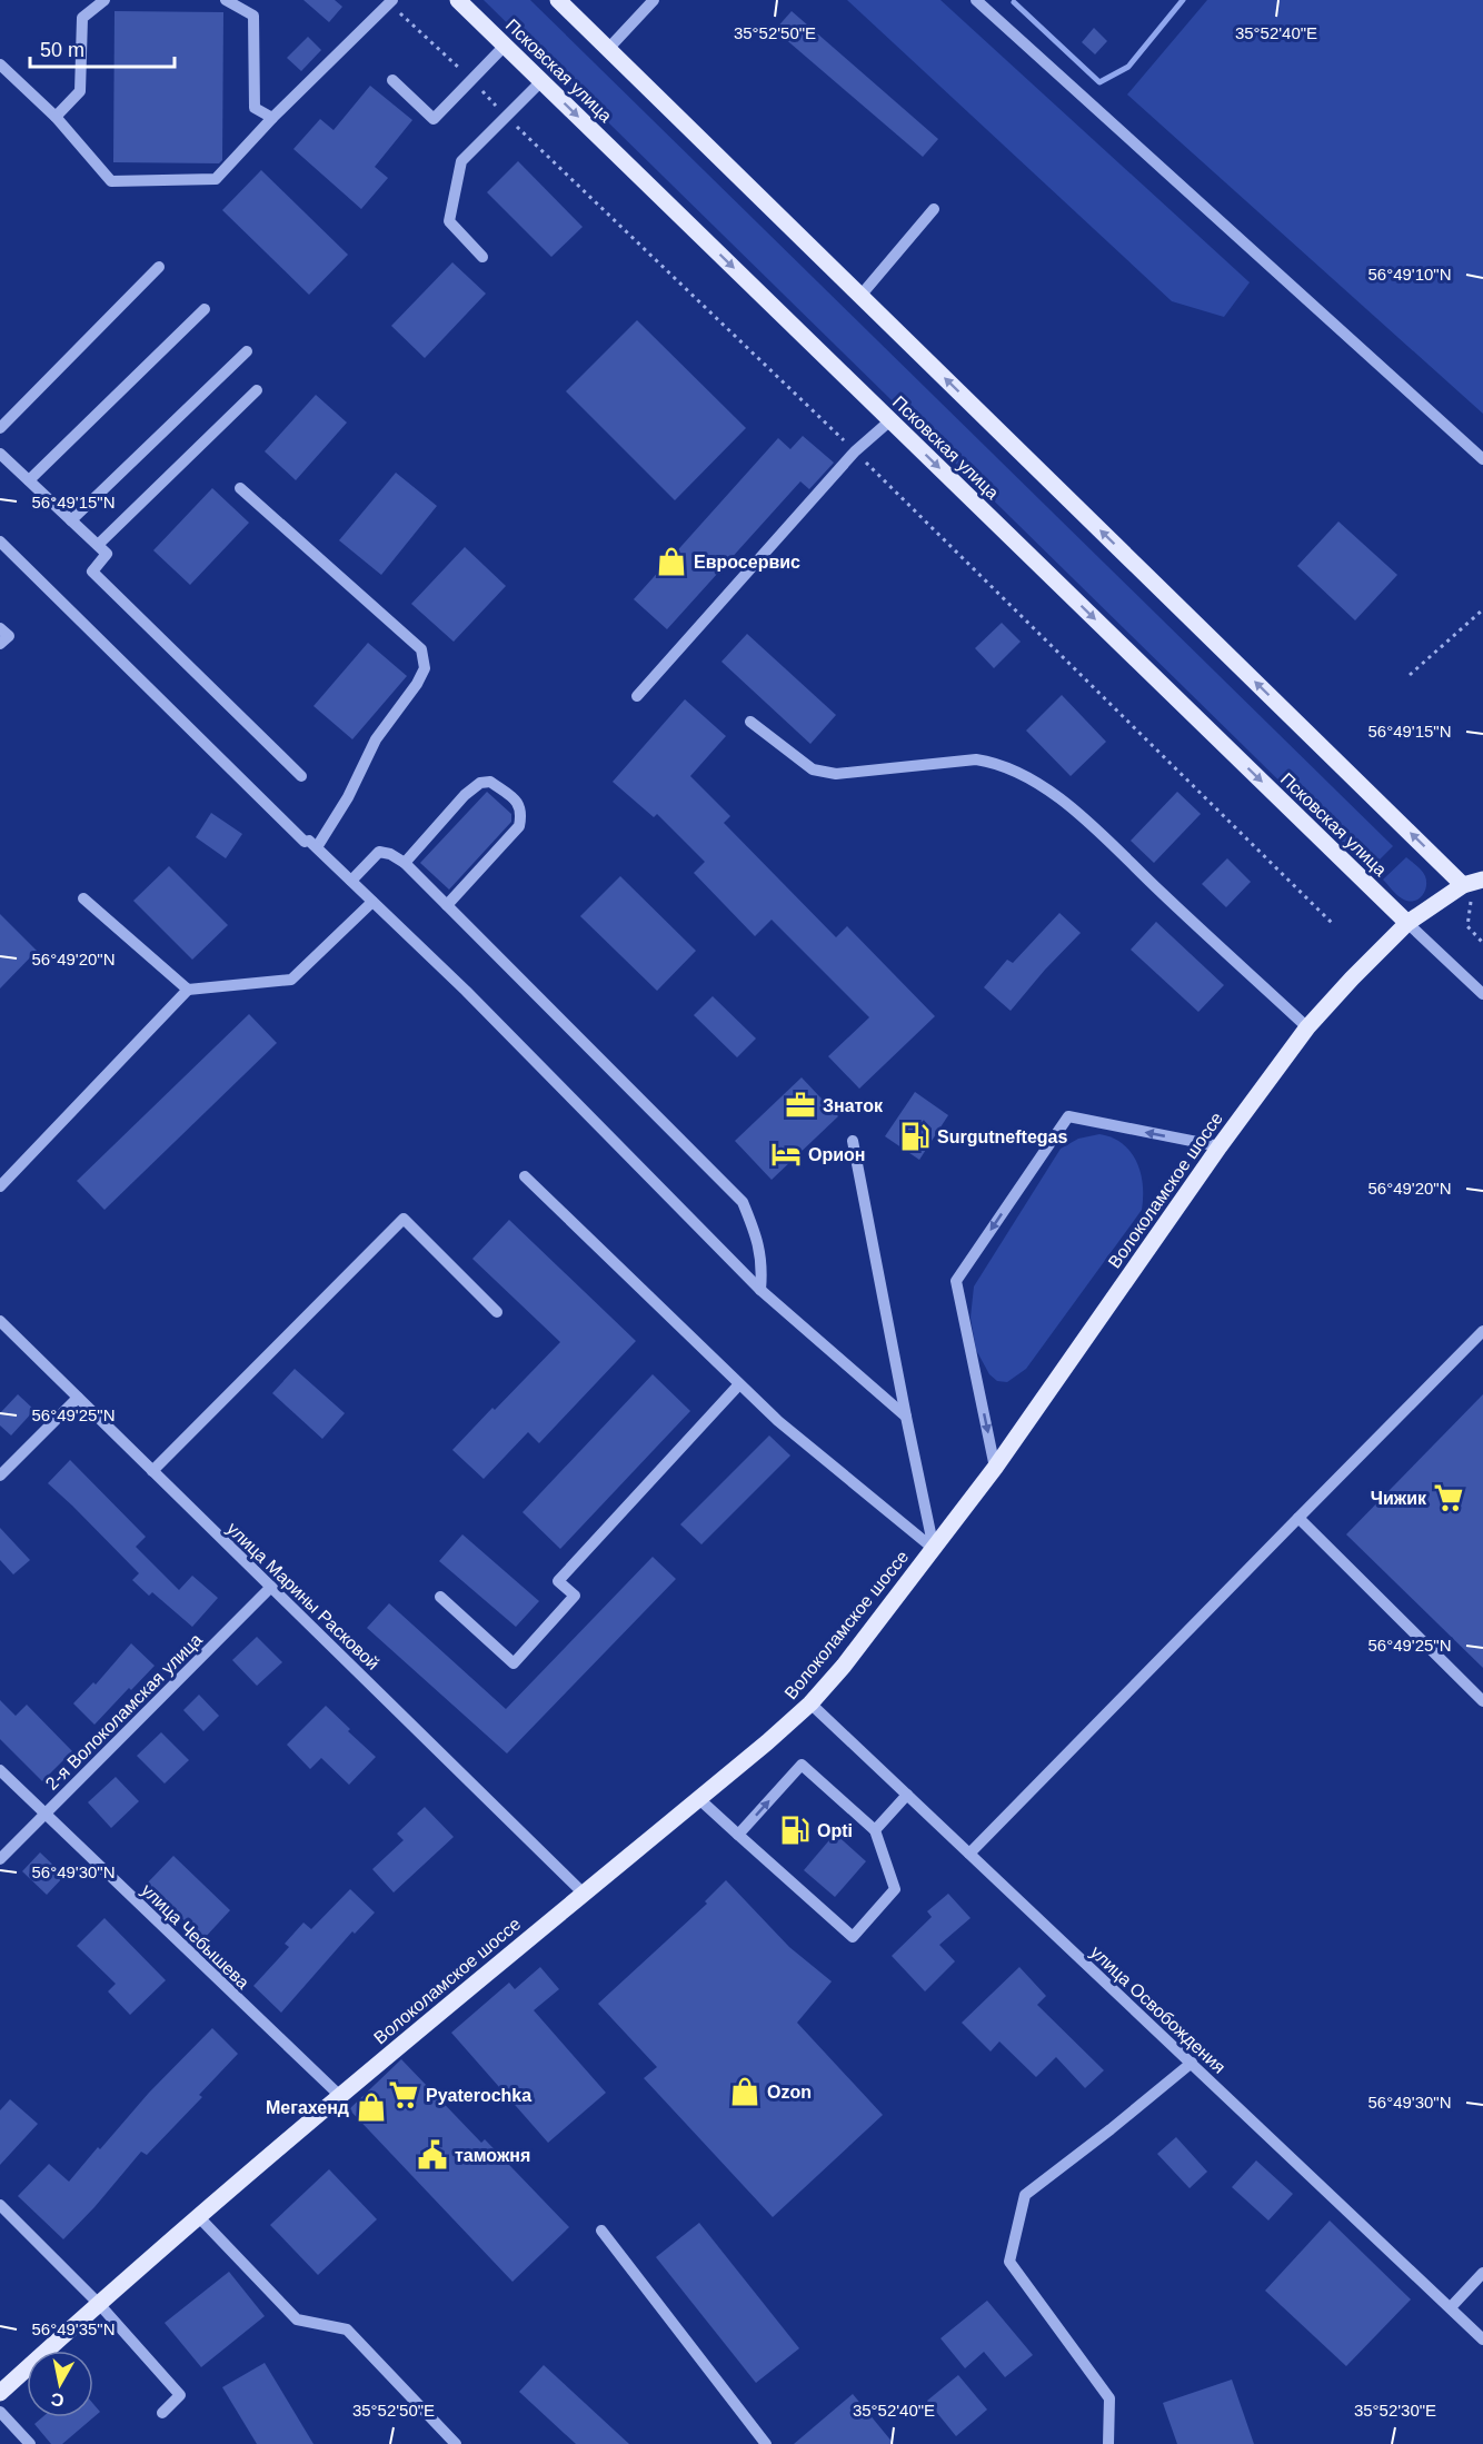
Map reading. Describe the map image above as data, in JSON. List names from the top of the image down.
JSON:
{
  "streets": {
    "main road": ["Псковская улица", "Волоколамское шоссе"],
    "street": [
      "улица Марины Расковой",
      "2-я Волоколамская улица",
      "улица Чебышева",
      "улица Освобождения"
    ]
  },
  "crossings": [
    ["Псковская улица", "Волоколамское шоссе"],
    ["Волоколамское шоссе", "улица Марины Расковой"],
    ["Волоколамское шоссе", "улица Чебышева"],
    ["Волоколамское шоссе", "улица Освобождения"],
    ["улица Марины Расковой", "2-я Волоколамская улица"],
    ["2-я Волоколамская улица", "улица Чебышева"]
  ],
  "places": {
    "shop": ["Евросервис", "Ozon", "Мегахенд"],
    "office": ["Знаток"],
    "fuel station": ["Surgutneftegas", "Opti"],
    "hotel": ["Орион"],
    "supermarket": ["Чижик", "Pyaterochka"],
    "public building": ["таможня"]
  },
  "scale_bar": "50 m",
  "north": "bottom",
  "coordinates": [
    "35°52'50\"E",
    "35°52'40\"E",
    "56°49'10\"N",
    "56°49'15\"N",
    "56°49'20\"N",
    "56°49'25\"N",
    "56°49'30\"N",
    "56°49'35\"N",
    "35°52'30\"E"
  ]
}
